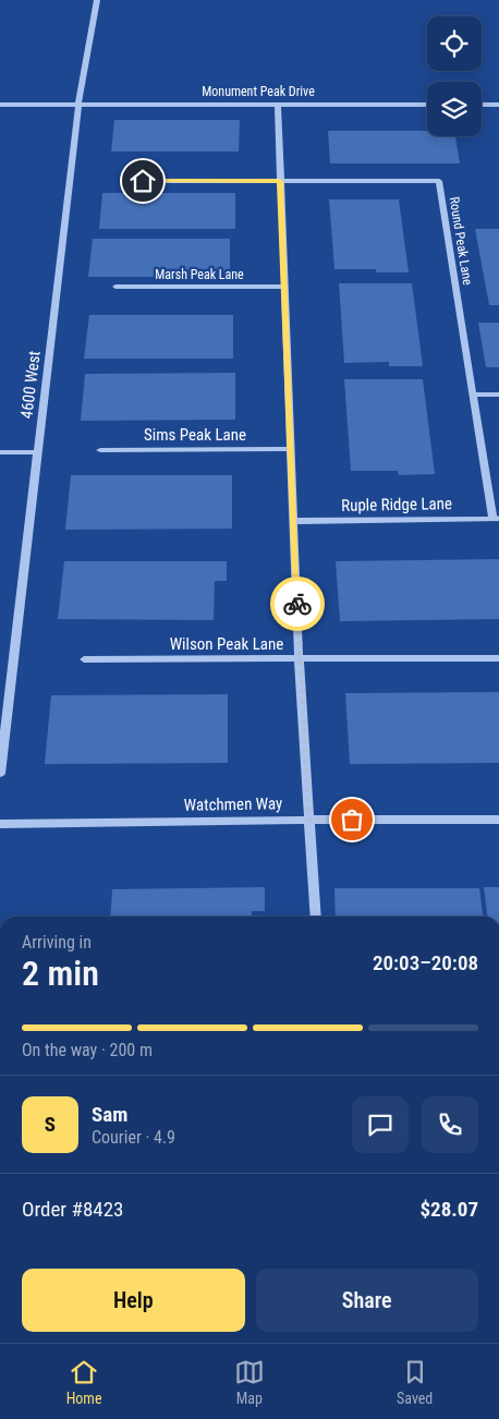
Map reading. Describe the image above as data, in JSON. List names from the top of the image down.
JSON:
{
  "streets": {
    "street": [
      "Monument Peak Drive",
      "Round Peak Lane",
      "Marsh Peak Lane",
      "4600 West",
      "Sims Peak Lane",
      "Ruple Ridge Lane",
      "Wilson Peak Lane",
      "Watchmen Way"
    ]
  },
  "crossings": [
    ["Monument Peak Drive", "4600 West"],
    ["Round Peak Lane", "Ruple Ridge Lane"]
  ],
  "page": {
    "heading": ["2 min", "Arriving in", "20:03–20:08"],
    "panel": [
      "Sam",
      "Courier · 4.9",
      "Order #8423",
      "$28.07"
    ],
    "bar": "On the way · 200 m",
    "round": "S",
    "buttons": ["Help", "Share"],
    "tabs": ["Home", "Map", "Saved"]
  }
}
